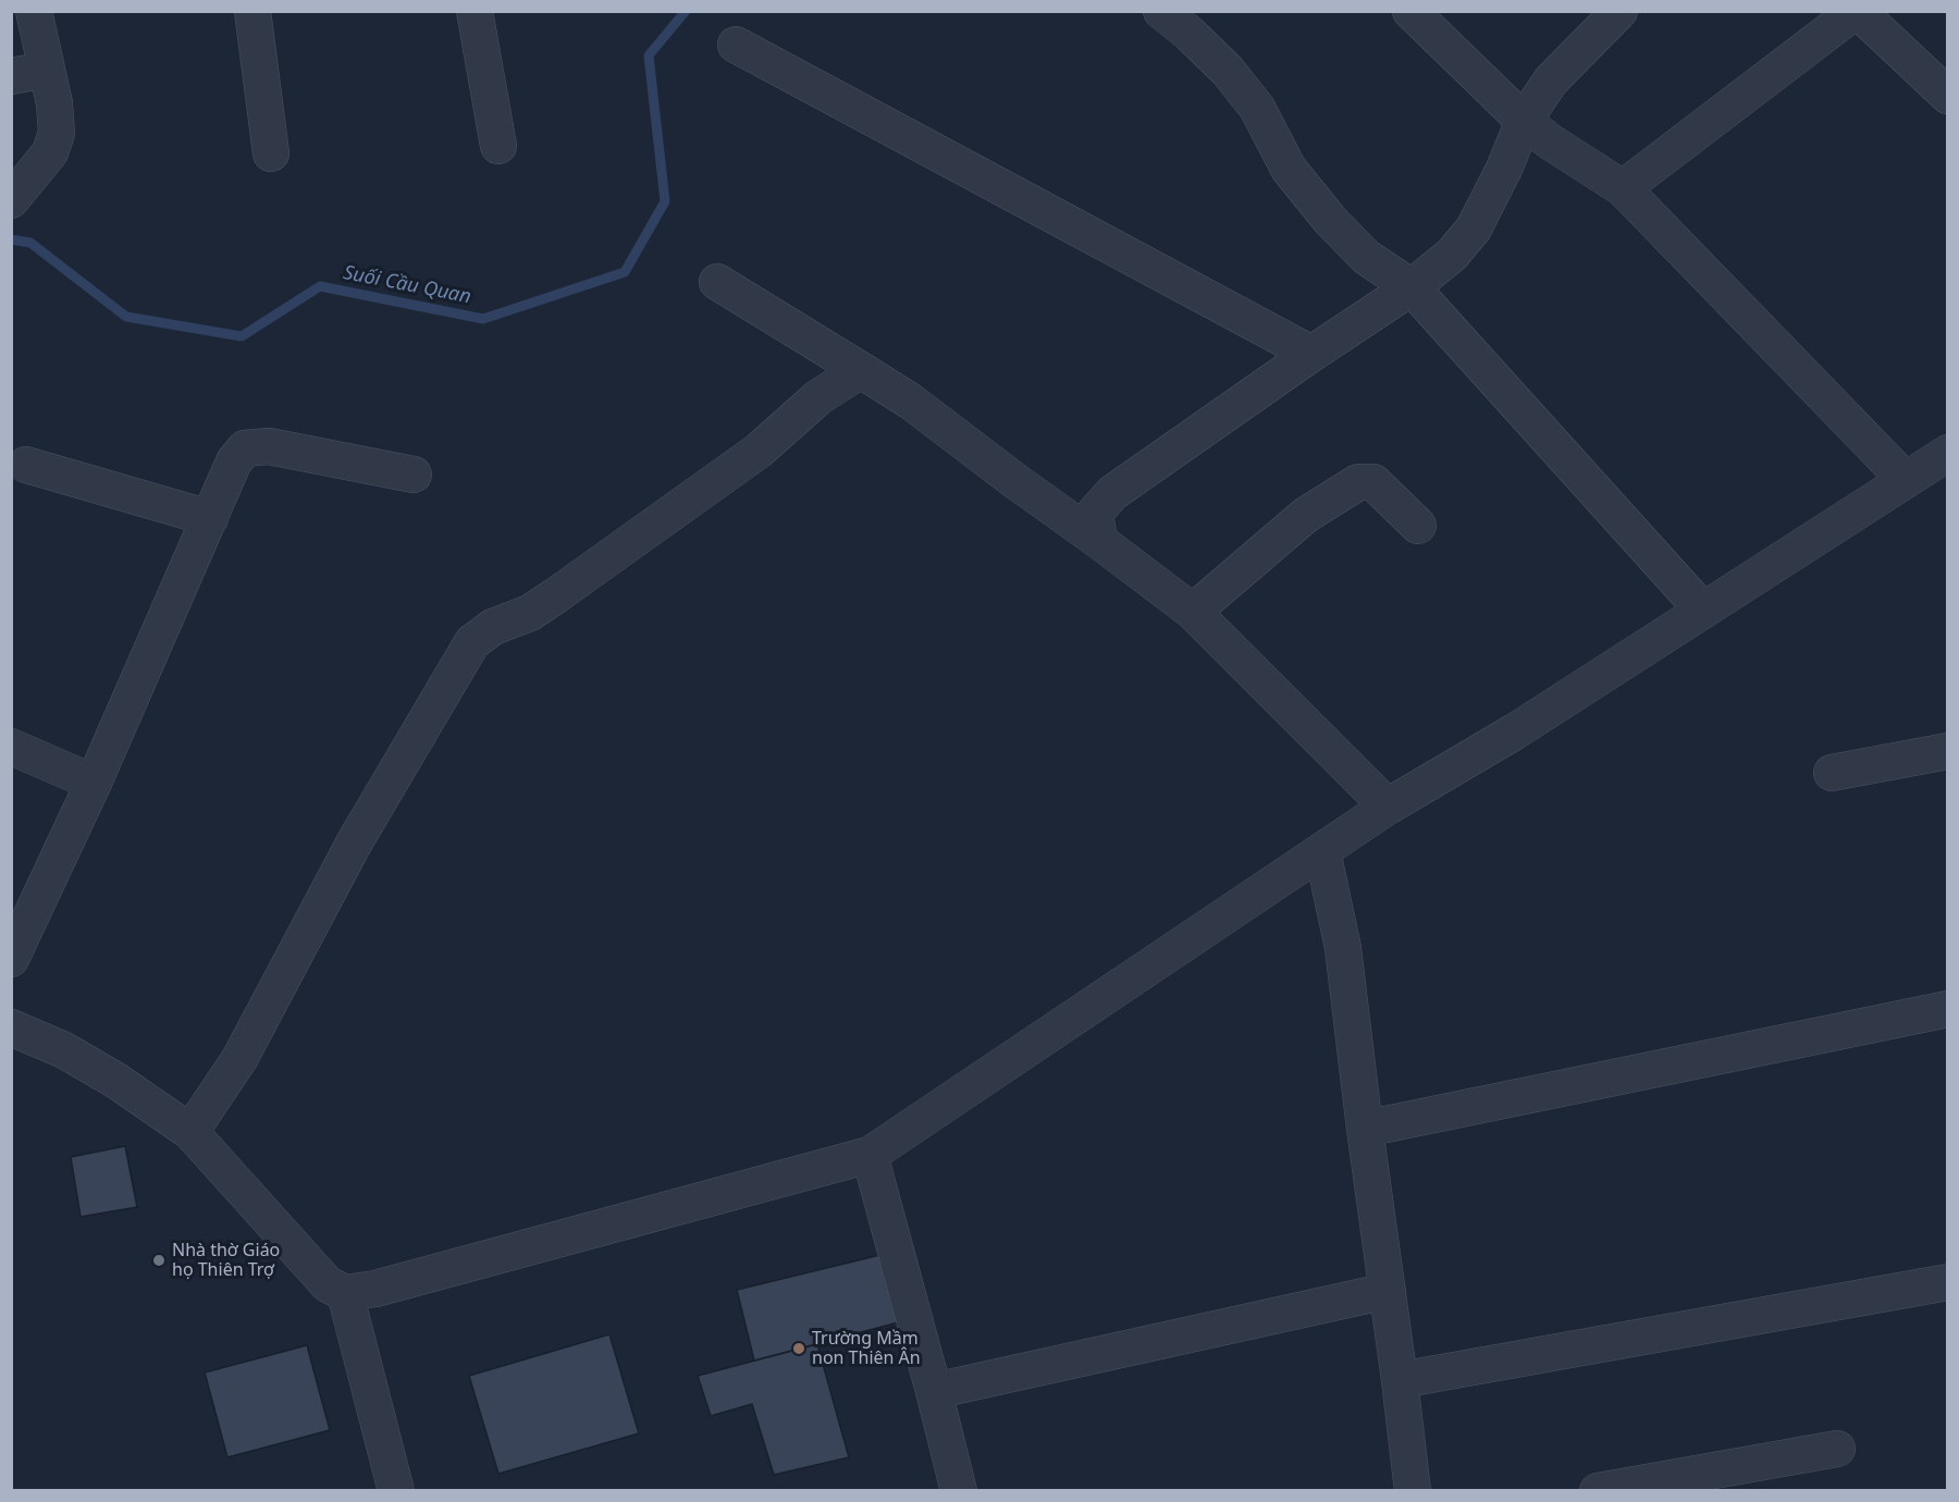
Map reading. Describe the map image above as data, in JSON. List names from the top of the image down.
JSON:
{
  "water": ["Suối Cầu Quan"],
  "places": ["Nhà thờ Giáo họ Thiên Trợ", "Trường Mầm non Thiên Ân"]
}
